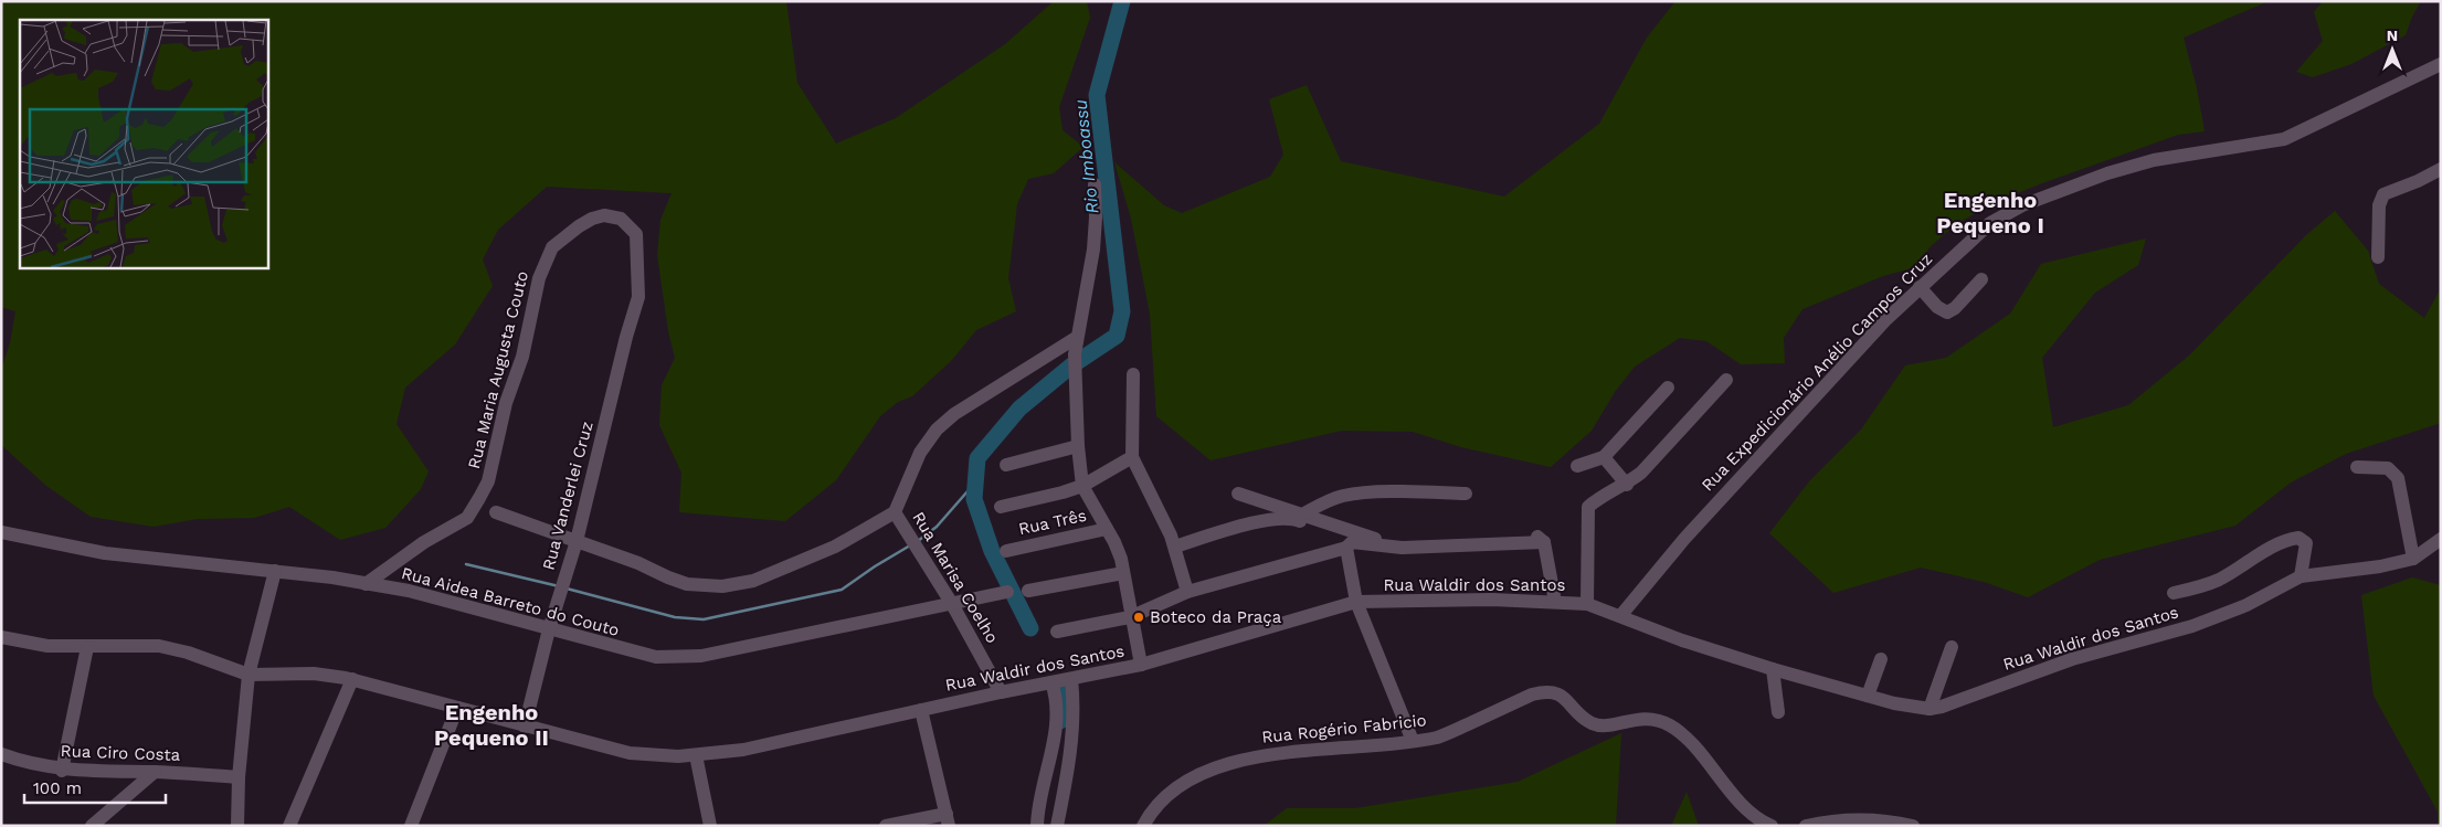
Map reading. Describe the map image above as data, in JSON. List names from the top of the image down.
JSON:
{
  "streets": {
    "street": [
      "Rua Maria Augusta Couto",
      "Rua Expedicionário Anélio Campos Cruz",
      "Rua Vanderlei Cruz",
      "Rua Três",
      "Rua Marisa Coelho",
      "Rua Waldir dos Santos",
      "Rua Aidea Barreto do Couto",
      "Rua Rogério Fabricio",
      "Rua Ciro Costa"
    ]
  },
  "crossings": [
    ["Rua Maria Augusta Couto", "Rua Vanderlei Cruz"],
    ["Rua Maria Augusta Couto", "Rua Aidea Barreto do Couto"],
    ["Rua Expedicionário Anélio Campos Cruz", "Rua Waldir dos Santos"],
    ["Rua Vanderlei Cruz", "Rua Waldir dos Santos"],
    ["Rua Vanderlei Cruz", "Rua Aidea Barreto do Couto"],
    ["Rua Marisa Coelho", "Rua Waldir dos Santos"],
    ["Rua Marisa Coelho", "Rua Aidea Barreto do Couto"]
  ],
  "districts": ["Engenho Pequeno I", "Engenho Pequeno II"],
  "water": ["Rio Imboassu"],
  "places": ["Boteco da Praça"],
  "scale_bar": "100 m",
  "north": "top"
}
